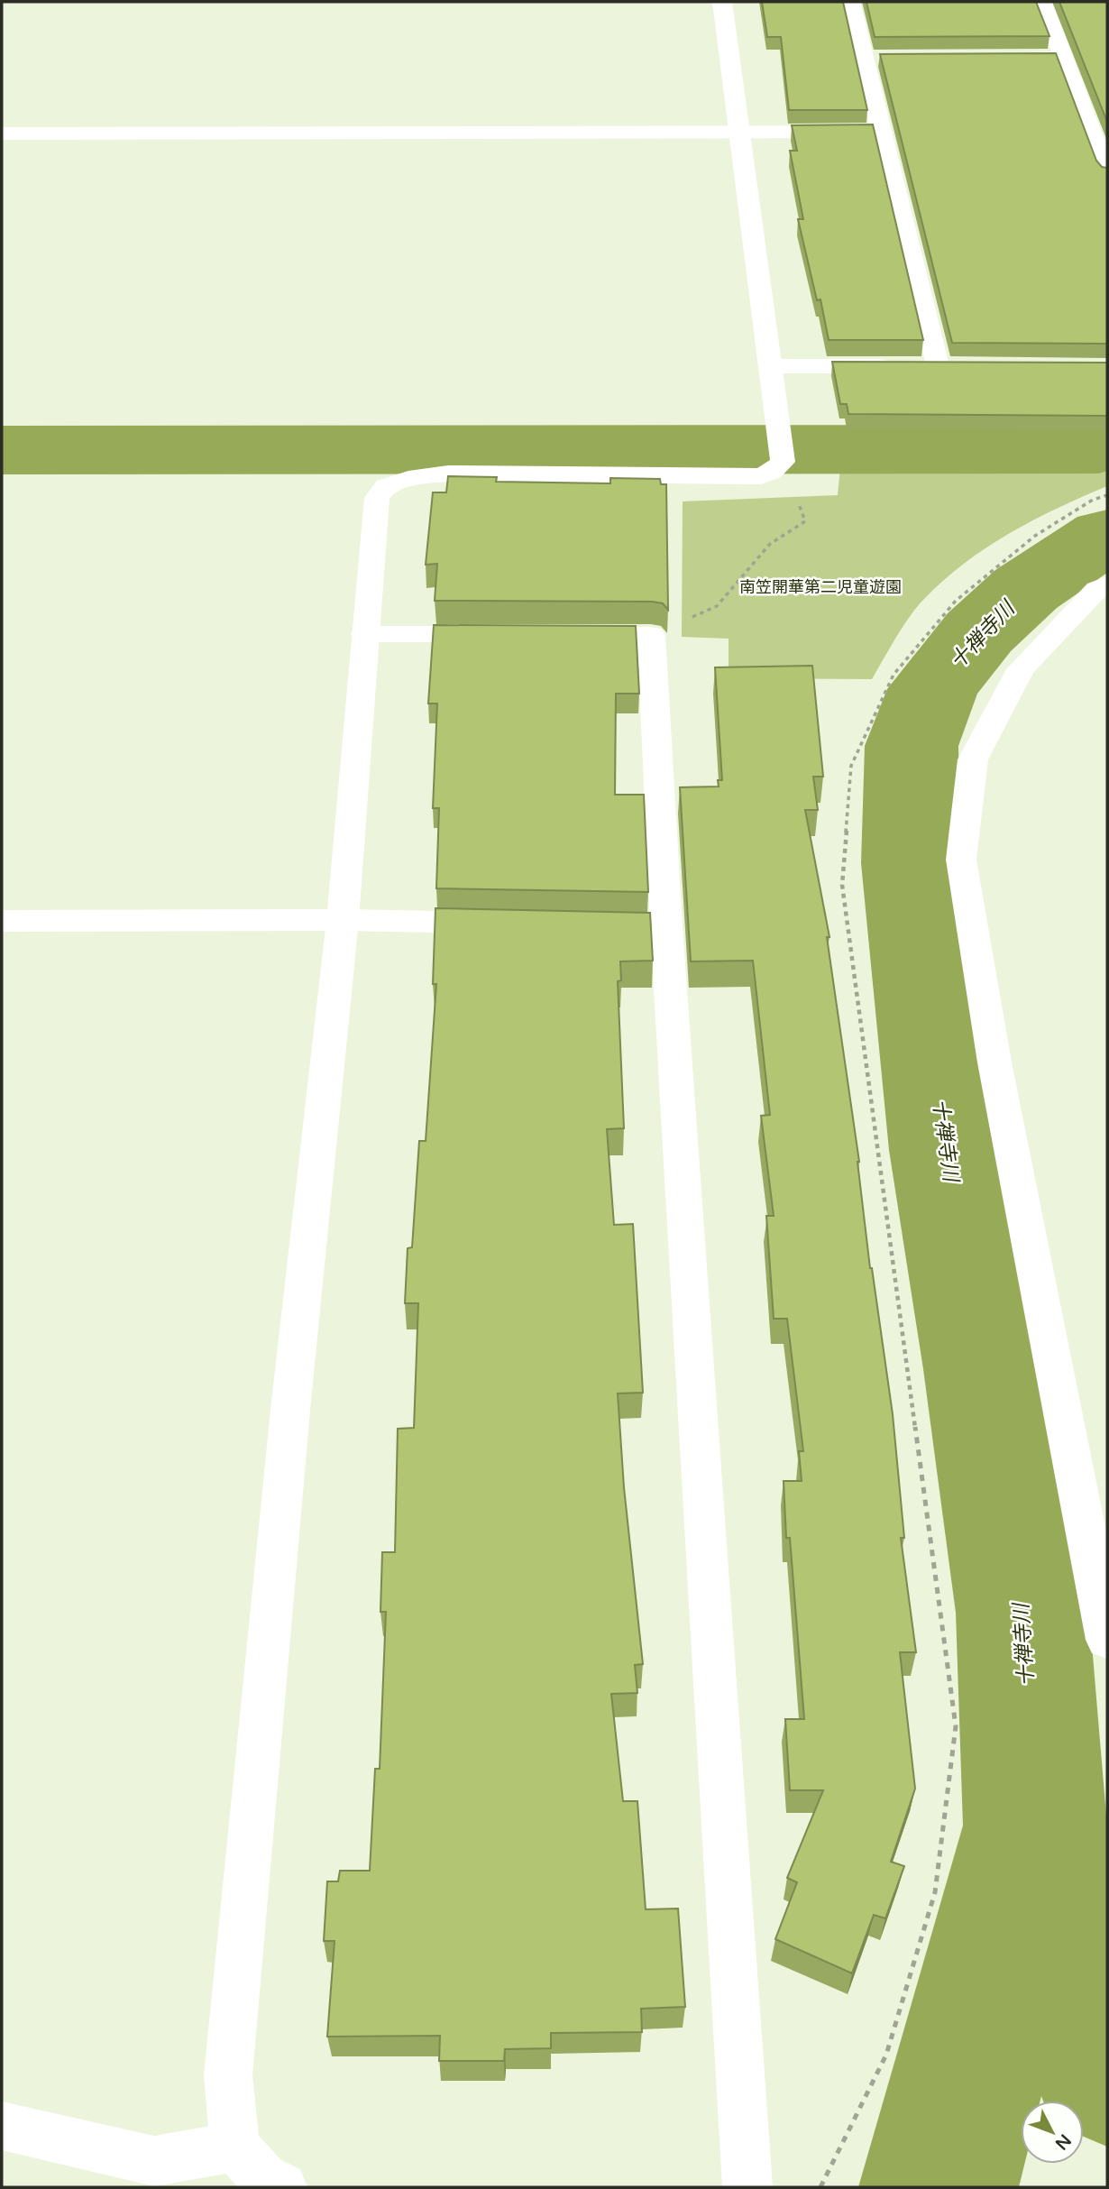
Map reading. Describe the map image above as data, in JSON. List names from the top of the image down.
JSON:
{
  "water": ["十禅寺川"],
  "parks": ["南笠開華第二児童遊園"],
  "north": "bottom right"
}
